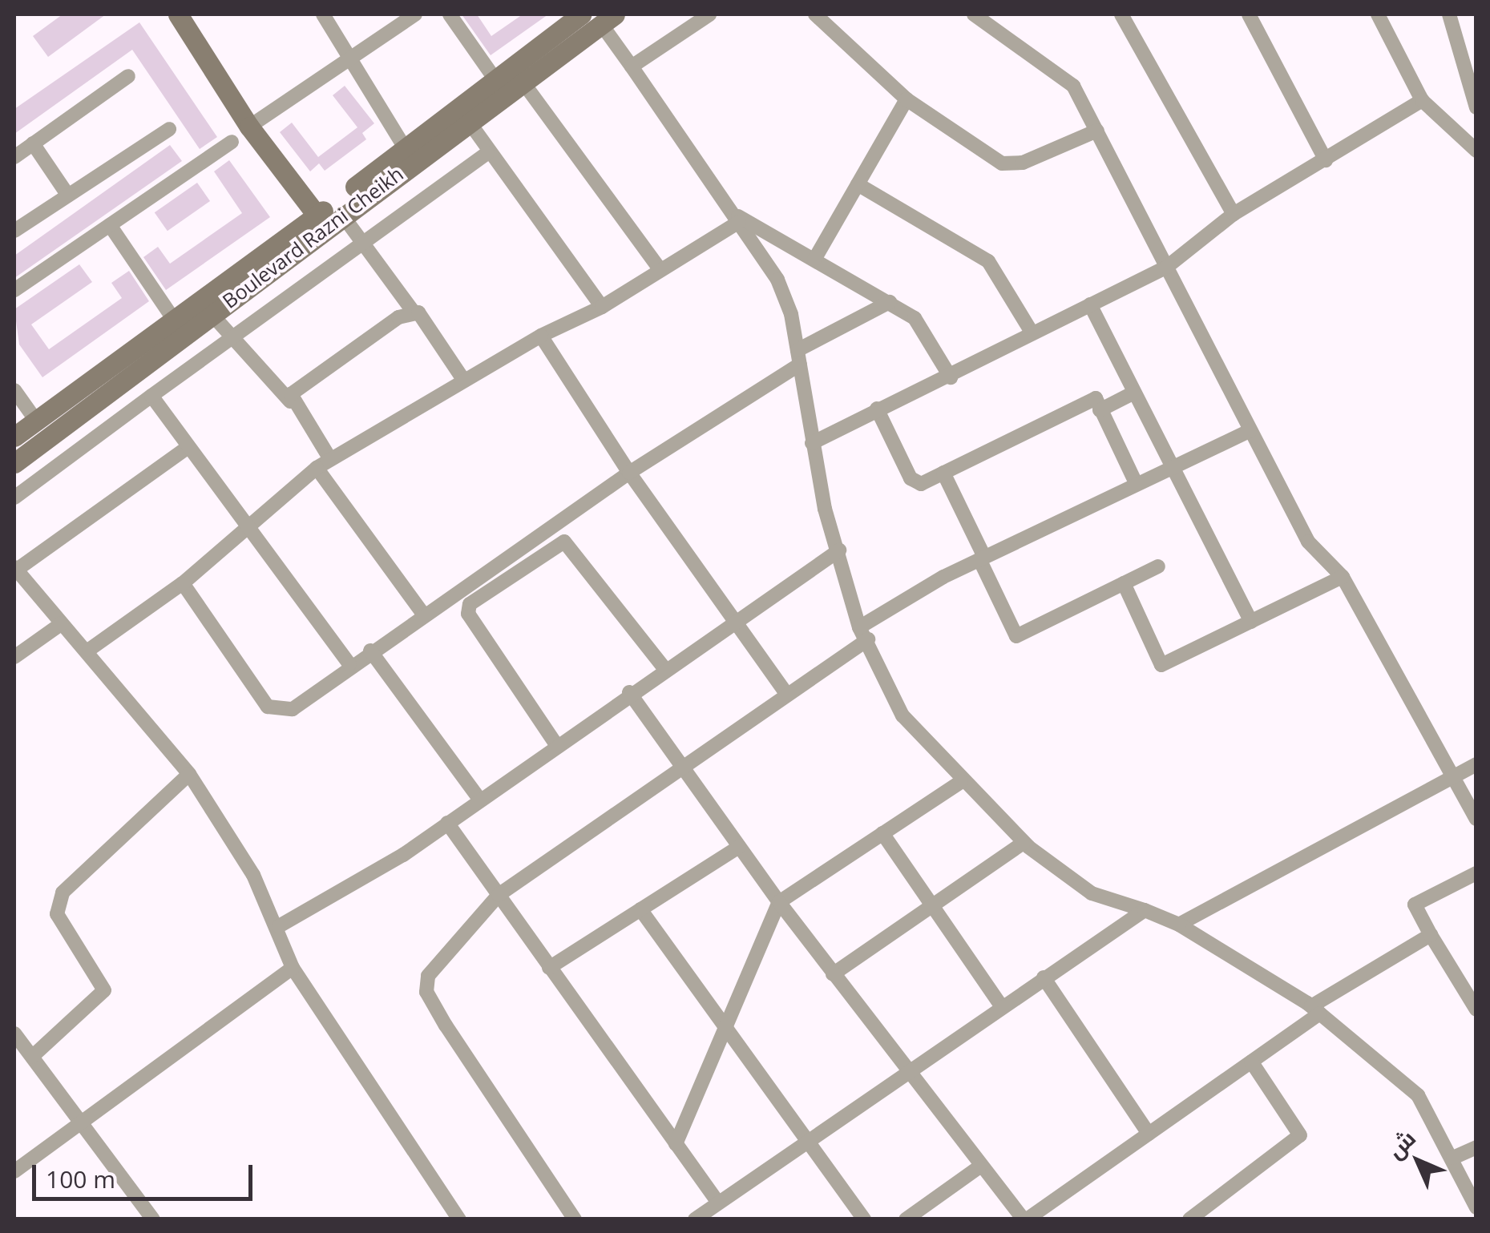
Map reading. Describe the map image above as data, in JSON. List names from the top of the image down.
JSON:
{
  "streets": {
    "main road": ["Boulevard Razni Cheikh"]
  },
  "scale_bar": "100 m",
  "north": "top left"
}
